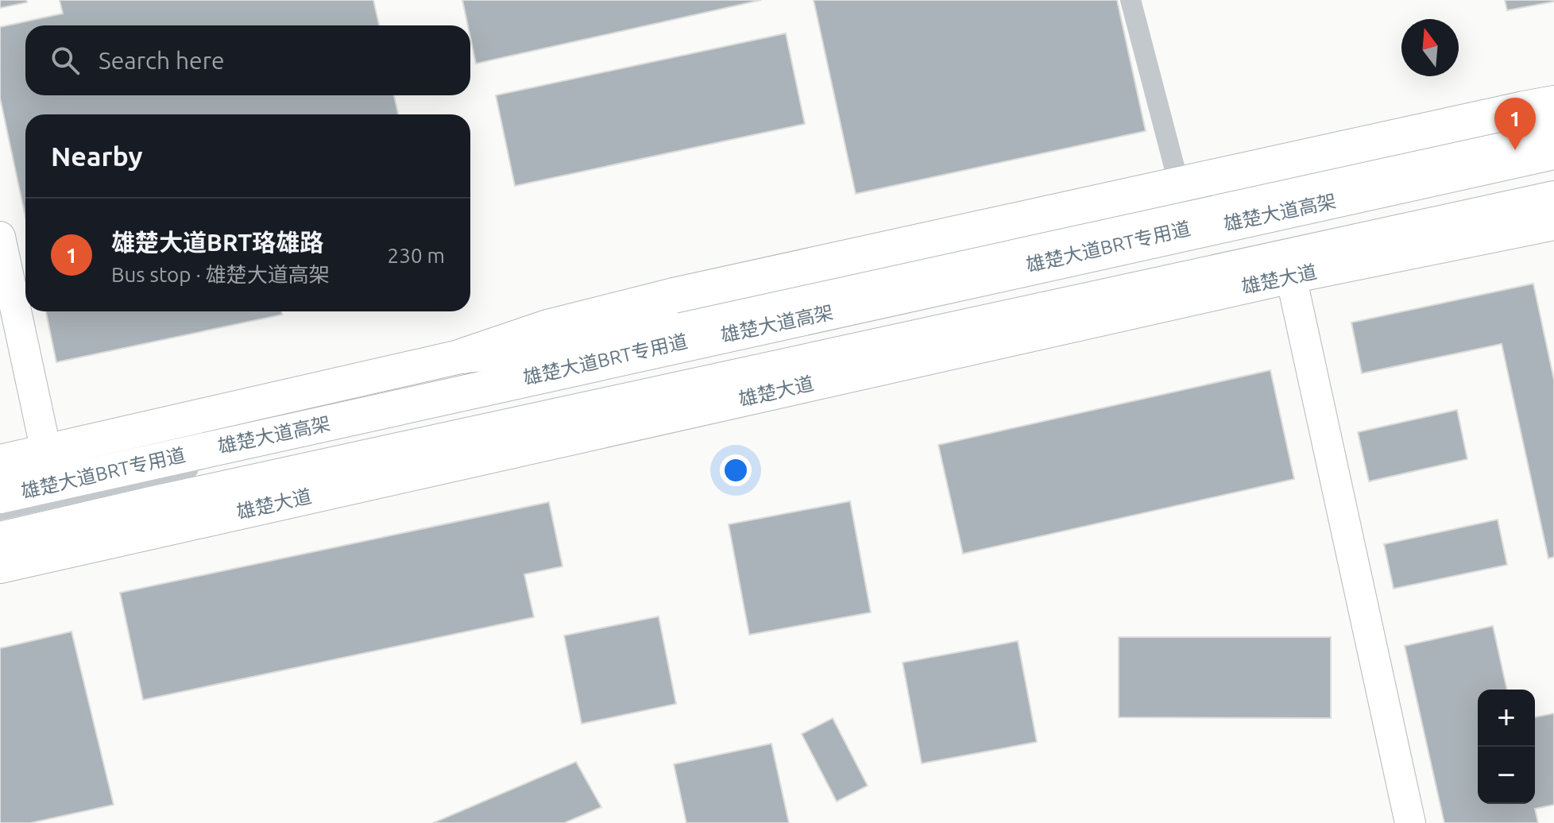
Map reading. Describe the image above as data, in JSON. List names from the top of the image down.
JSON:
{
  "streets": {
    "highway": ["雄楚大道高架"],
    "main road": ["雄楚大道"],
    "lane": ["雄楚大道BRT专用道"]
  },
  "north": "top",
  "page": {
    "search": "Search here",
    "pins": "1",
    "heading": "Nearby",
    "list": [
      {
        "mark": "1",
        "name": "雄楚大道BRT珞雄路",
        "note": "Bus stop · 雄楚大道高架",
        "value": "230 m"
      }
    ],
    "map_buttons": ["+", "−"]
  }
}
